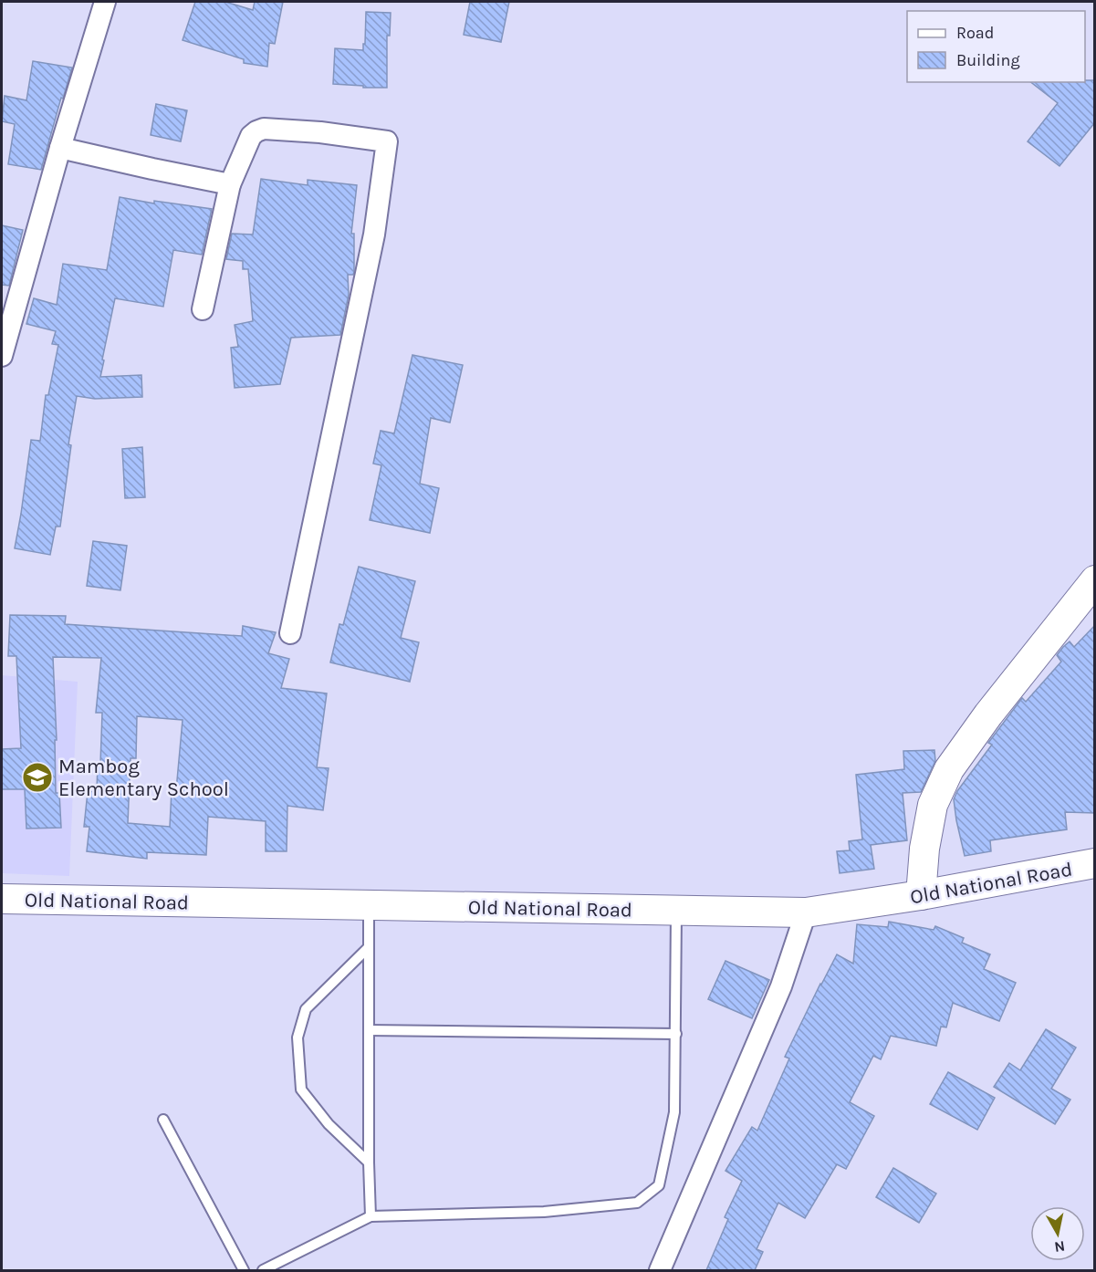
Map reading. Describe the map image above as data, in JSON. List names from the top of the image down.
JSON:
{
  "streets": {
    "main road": ["Old National Road"]
  },
  "places": {
    "school or university": ["Mambog Elementary School"]
  },
  "legend": ["Road", "Building"],
  "north": "bottom"
}
